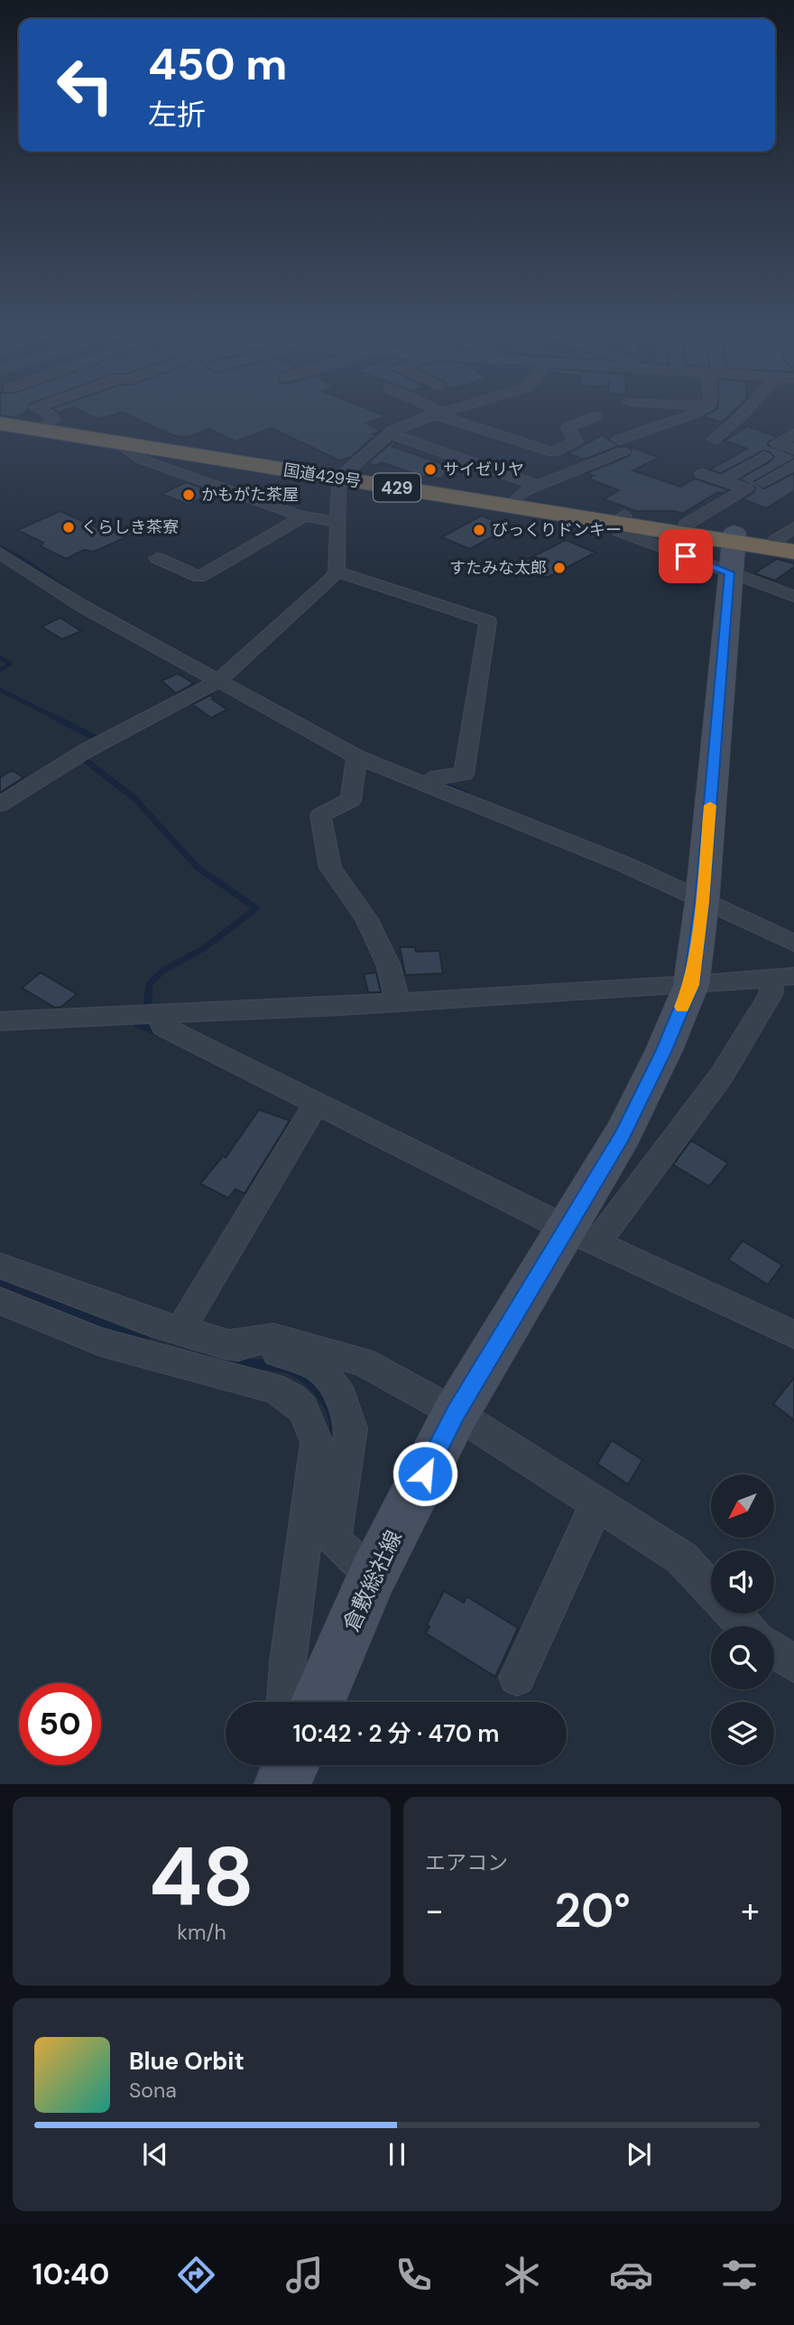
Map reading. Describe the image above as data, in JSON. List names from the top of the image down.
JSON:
{
  "streets": {
    "highway": ["国道429号", "429"],
    "main road": ["倉敷総社線"]
  },
  "crossings": [
    ["国道429号", "倉敷総社線"]
  ],
  "places": [
    "サイゼリヤ",
    "かもがた茶屋",
    "くらしき茶寮",
    "びっくりドンキー",
    "すたみな太郎"
  ],
  "north": "bottom left",
  "page": {
    "turn": ["450 m", "左折"],
    "limit": "50",
    "trip": "10:42 · 2 分 · 470 m",
    "tile": [
      ["48", "km/h"],
      "エアコン"
    ],
    "heat": ["−", "20°", "+"],
    "song": ["Blue Orbit", "Sona"],
    "tabs": "10:40"
  }
}
